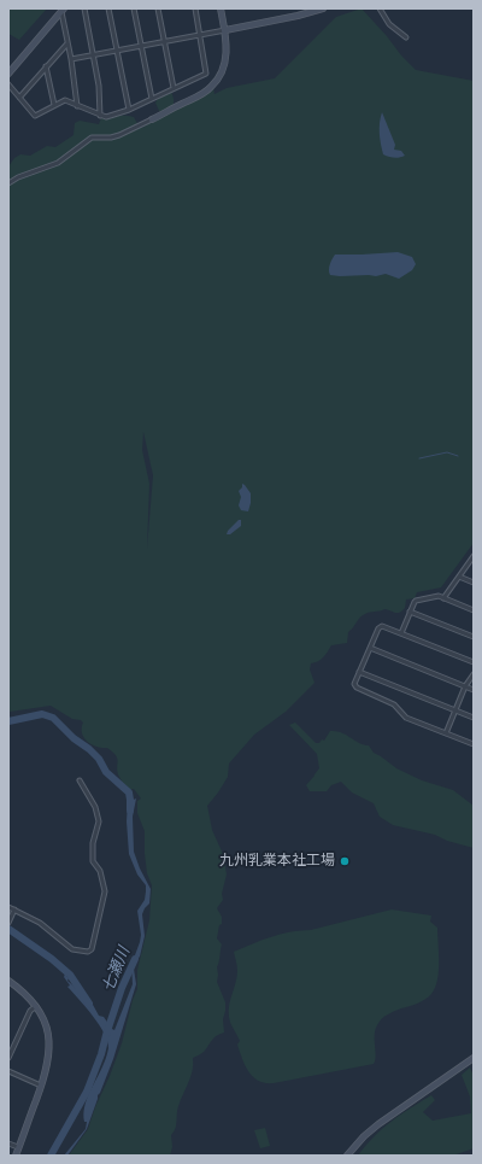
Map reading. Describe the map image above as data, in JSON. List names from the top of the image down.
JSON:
{
  "water": ["七瀬川"],
  "places": ["九州乳業本社工場"]
}
